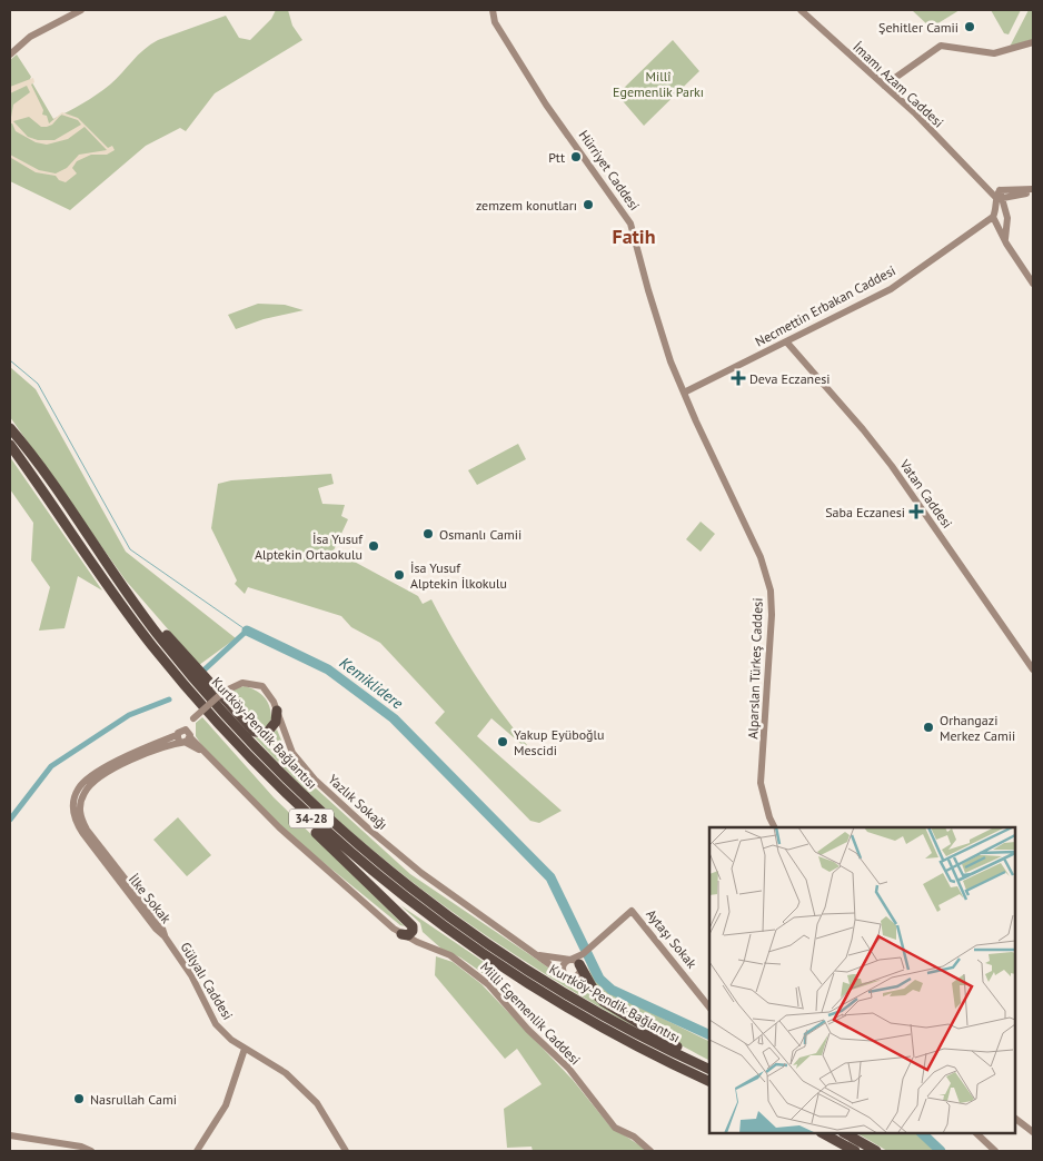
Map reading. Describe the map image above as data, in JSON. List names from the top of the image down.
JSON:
{
  "streets": {
    "highway": ["Kurtköy-Pendik Bağlantısı", "34-28"],
    "street": [
      "İmamı Azam Caddesi",
      "Hürriyet Caddesi",
      "Necmettin Erbakan Caddesi",
      "Vatan Caddesi",
      "Alparslan Türkeş Caddesi",
      "Yazlık Sokağı",
      "İlke Sokak",
      "Aytaşı Sokak",
      "Gülyalı Caddesi",
      "Milli Egemenlik Caddesi"
    ]
  },
  "crossings": [
    ["Hürriyet Caddesi", "Necmettin Erbakan Caddesi"],
    ["Hürriyet Caddesi", "Alparslan Türkeş Caddesi"],
    ["Necmettin Erbakan Caddesi", "Vatan Caddesi"],
    ["Necmettin Erbakan Caddesi", "Alparslan Türkeş Caddesi"],
    ["Yazlık Sokağı", "İlke Sokak"],
    ["Yazlık Sokağı", "Aytaşı Sokak"],
    ["Yazlık Sokağı", "Milli Egemenlik Caddesi"],
    ["İlke Sokak", "Gülyalı Caddesi"],
    ["İlke Sokak", "Milli Egemenlik Caddesi"]
  ],
  "districts": ["Fatih"],
  "water": ["Kemiklidere"],
  "parks": ["Millî Egemenlik Parkı"],
  "places": {
    "other": [
      "Şehitler Camii",
      "Ptt",
      "zemzem konutları",
      "Osmanlı Camii",
      "İsa Yusuf Alptekin Ortaokulu",
      "İsa Yusuf Alptekin İlkokulu",
      "Orhangazi Merkez Camii",
      "Yakup Eyüboğlu Mescidi",
      "Nasrullah Cami"
    ],
    "health": ["Deva Eczanesi", "Saba Eczanesi"]
  }
}
